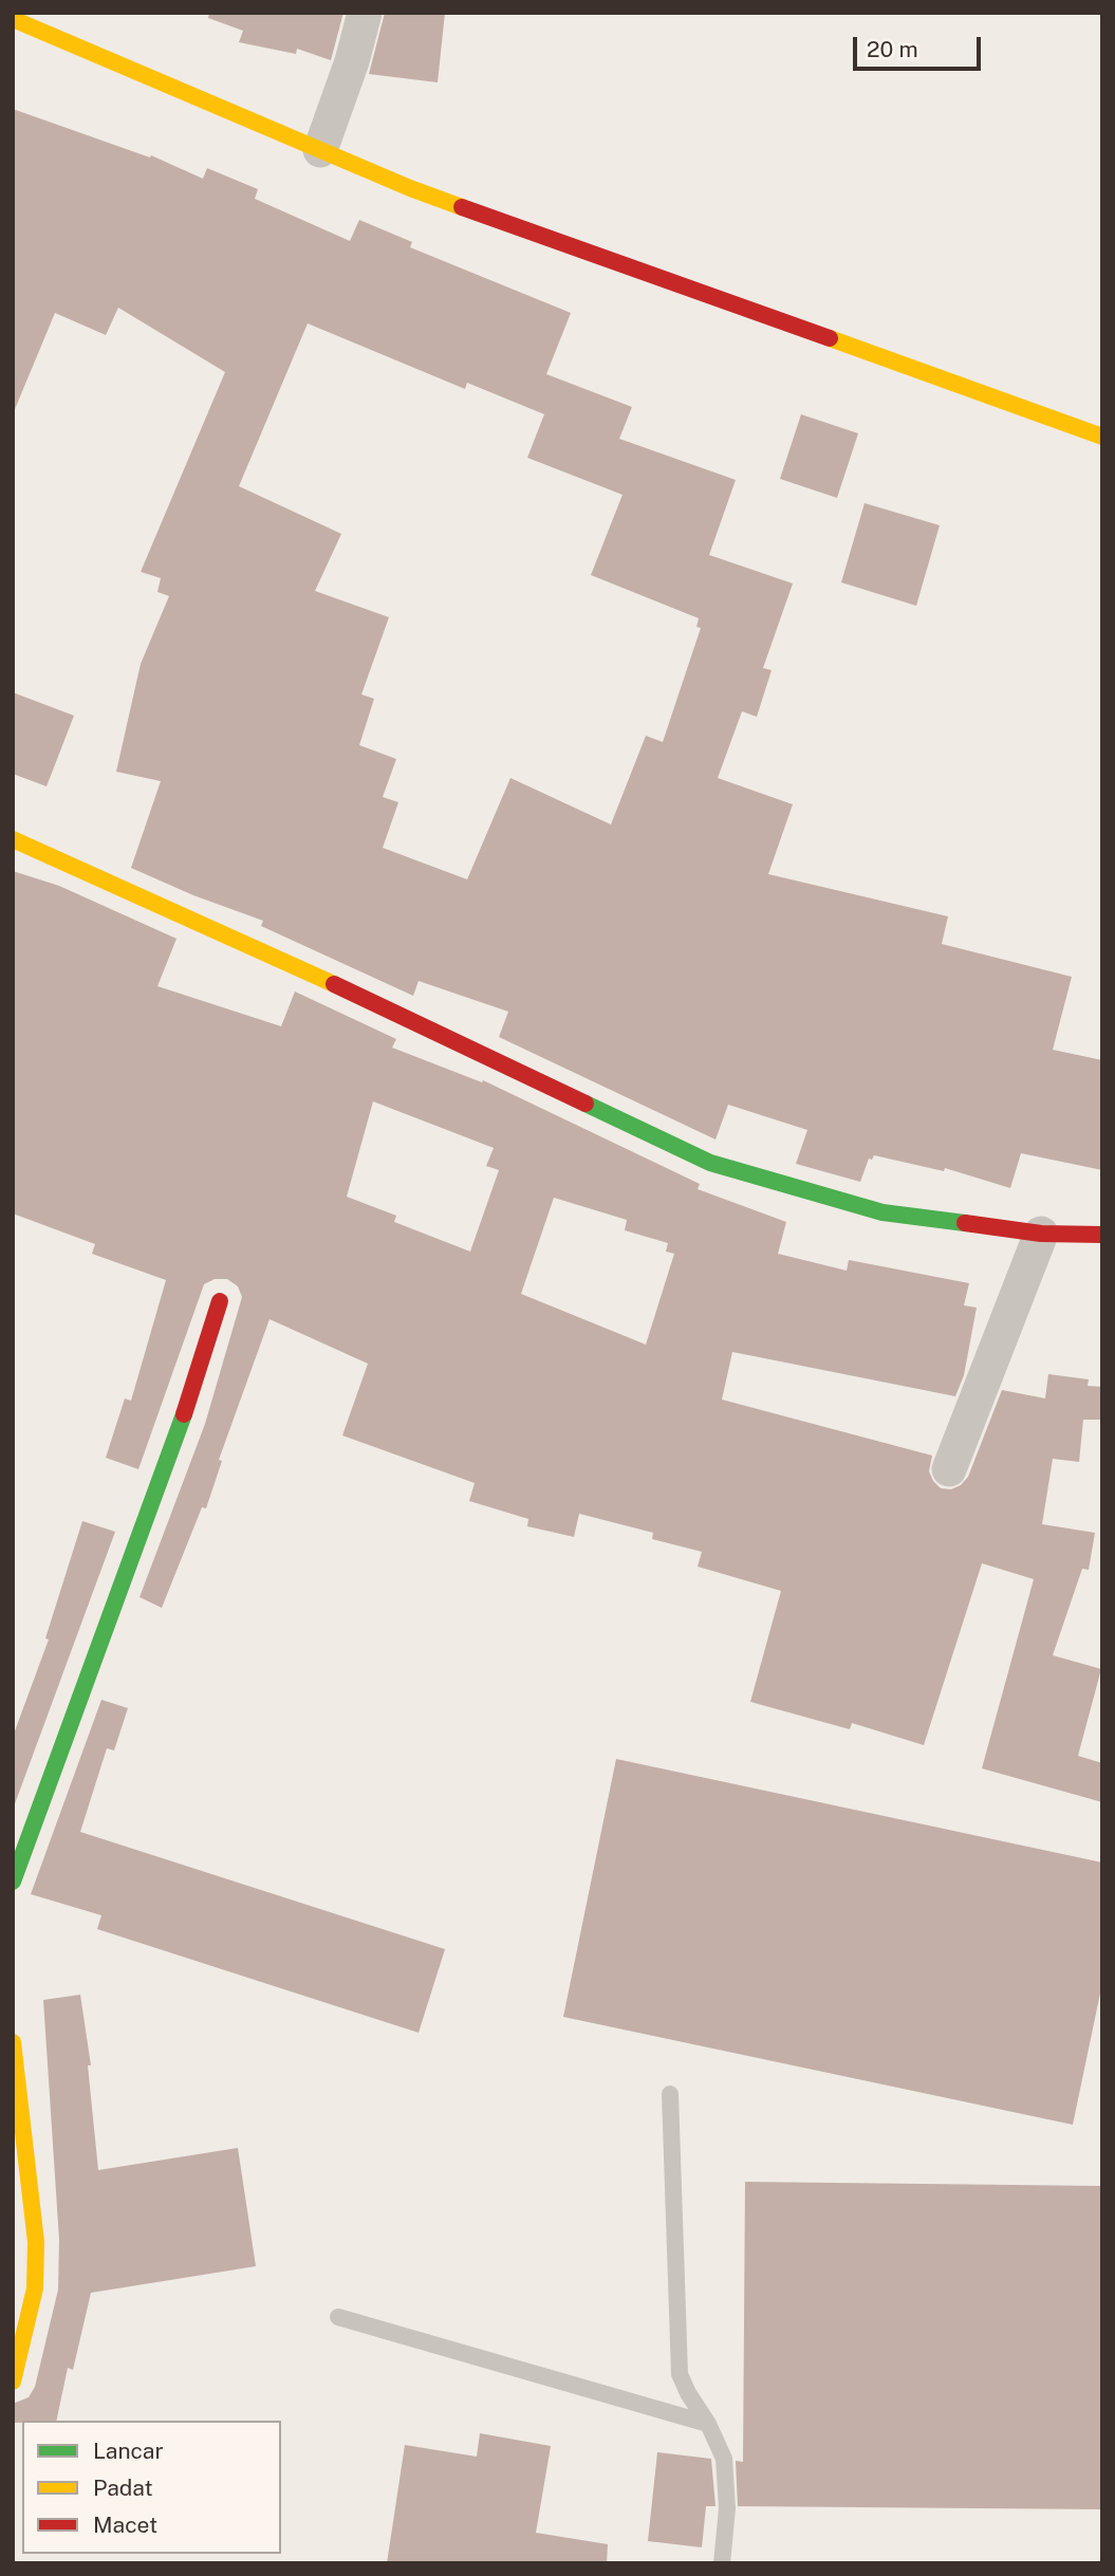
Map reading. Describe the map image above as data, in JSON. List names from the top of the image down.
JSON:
{
  "legend": ["Lancar", "Padat", "Macet"],
  "scale_bar": "20 m"
}
